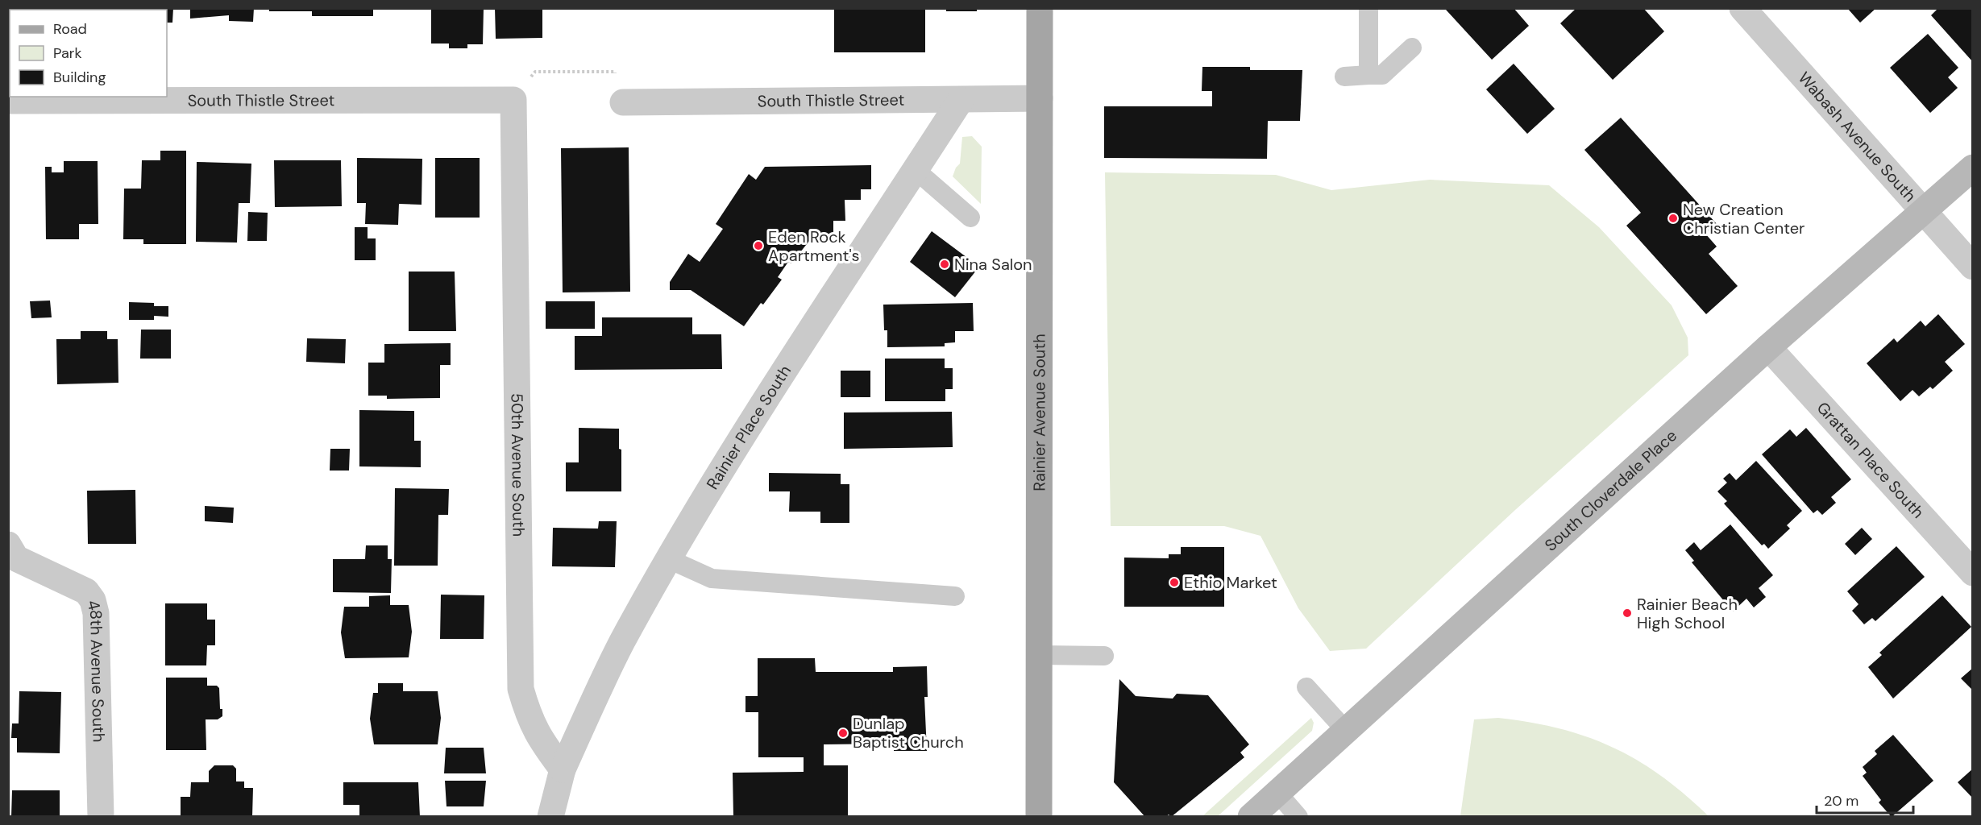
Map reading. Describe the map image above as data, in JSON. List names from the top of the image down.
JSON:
{
  "streets": {
    "main road": ["Rainier Avenue South"],
    "street": [
      "South Thistle Street",
      "Wabash Avenue South",
      "Rainier Place South",
      "Grattan Place South",
      "50th Avenue South",
      "South Cloverdale Place",
      "48th Avenue South"
    ]
  },
  "crossings": [
    ["South Thistle Street", "Rainier Avenue South"],
    ["South Thistle Street", "Rainier Place South"],
    ["South Thistle Street", "50th Avenue South"],
    ["Wabash Avenue South", "South Cloverdale Place"],
    ["Rainier Place South", "50th Avenue South"],
    ["Grattan Place South", "South Cloverdale Place"]
  ],
  "places": [
    "New Creation Christian Center",
    "Eden Rock Apartment's",
    "Nina Salon",
    "Ethio Market",
    "Rainier Beach High School",
    "Dunlap Baptist Church"
  ],
  "legend": ["Road", "Park", "Building"],
  "scale_bar": "20 m"
}
